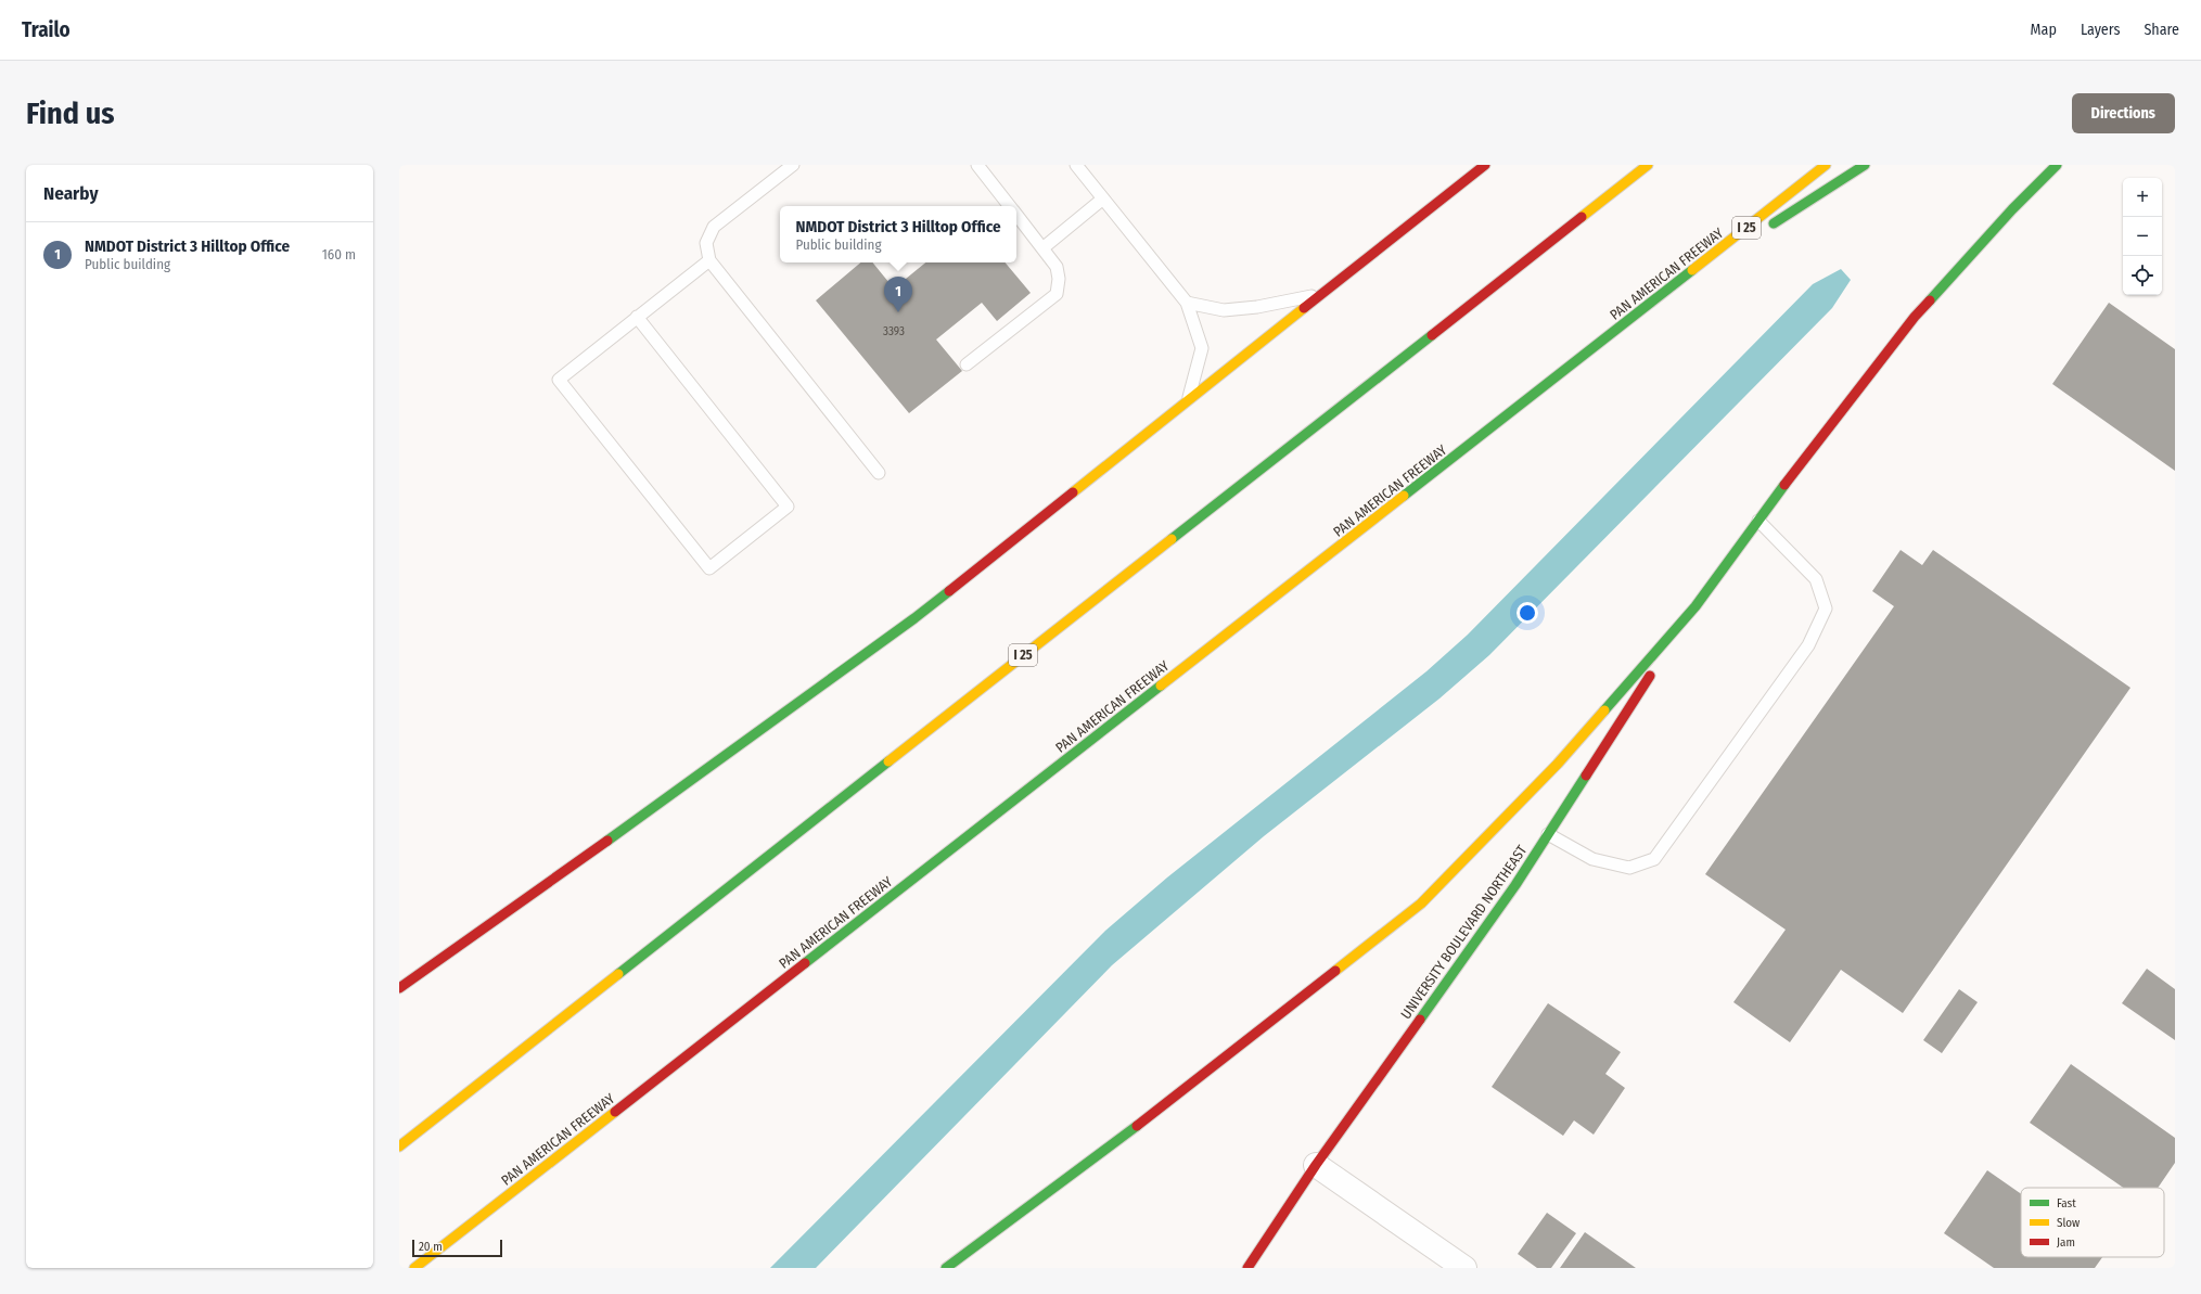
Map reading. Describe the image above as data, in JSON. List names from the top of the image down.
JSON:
{
  "streets": {
    "main road": ["I 25", "PAN AMERICAN FREEWAY", "UNIVERSITY BOULEVARD NORTHEAST"]
  },
  "house_numbers": ["3393"],
  "legend": ["Fast", "Slow", "Jam"],
  "scale_bar": "20 m",
  "page": {
    "header": "Trailo",
    "nav": ["Map", "Layers", "Share"],
    "buttons": "Directions",
    "title": "Find us",
    "heading": "Nearby",
    "map_buttons": ["+", "−"],
    "popup": ["NMDOT District 3 Hilltop Office", "Public building"],
    "list": [
      {
        "mark": "1",
        "name": "NMDOT District 3 Hilltop Office",
        "note": "Public building",
        "value": "160 m"
      }
    ],
    "pins": "1",
    "scale": "20 m"
  }
}
